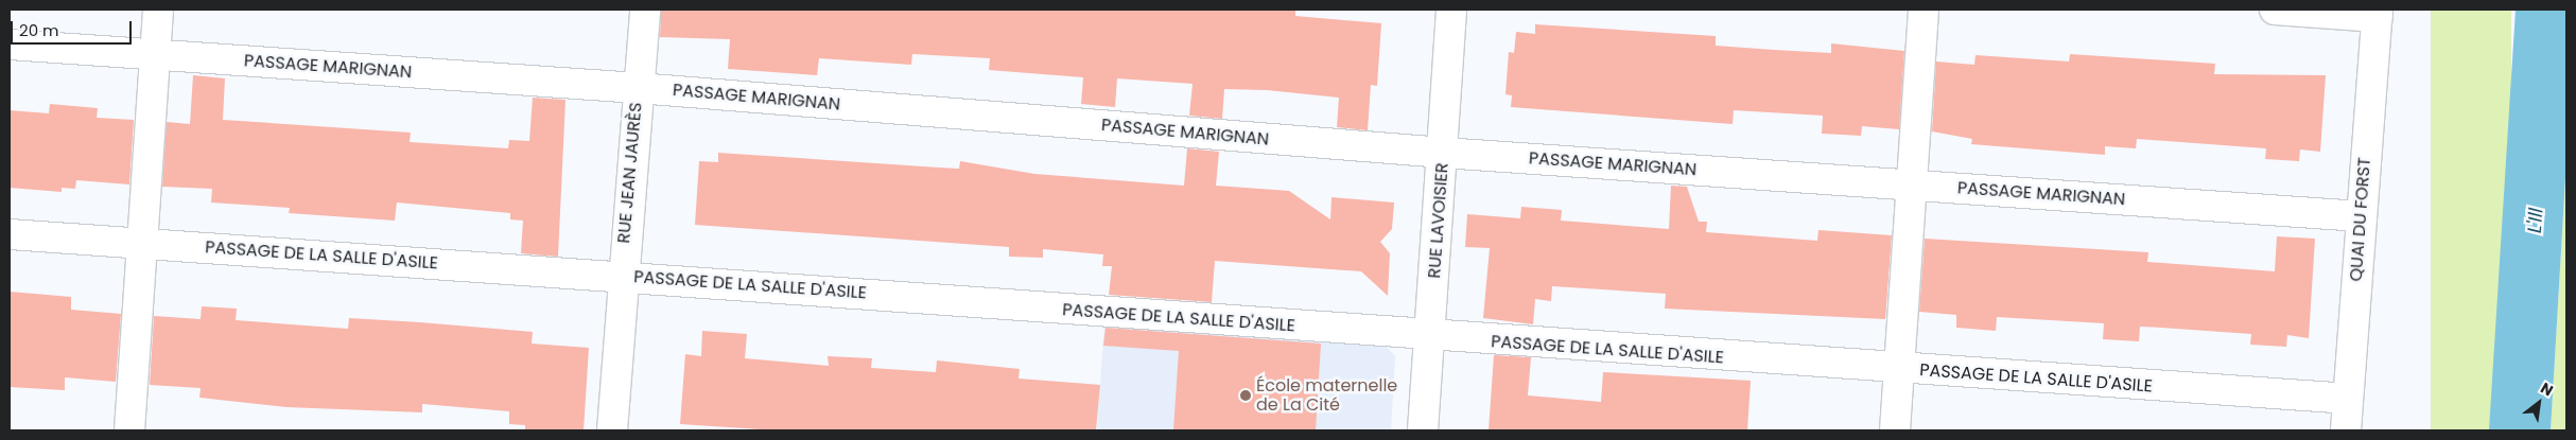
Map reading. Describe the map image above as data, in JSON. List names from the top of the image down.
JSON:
{
  "streets": {
    "street": [
      "PASSAGE MARIGNAN",
      "RUE JEAN JAURÈS",
      "QUAI DU FORST",
      "RUE LAVOISIER",
      "PASSAGE DE LA SALLE D'ASILE"
    ]
  },
  "crossings": [
    ["PASSAGE MARIGNAN", "RUE JEAN JAURÈS"],
    ["PASSAGE MARIGNAN", "QUAI DU FORST"],
    ["PASSAGE MARIGNAN", "RUE LAVOISIER"],
    ["RUE JEAN JAURÈS", "PASSAGE DE LA SALLE D'ASILE"],
    ["QUAI DU FORST", "PASSAGE DE LA SALLE D'ASILE"],
    ["RUE LAVOISIER", "PASSAGE DE LA SALLE D'ASILE"]
  ],
  "water": ["L'Ill"],
  "places": ["École maternelle de La Cité"],
  "scale_bar": "20 m",
  "north": "top right"
}
